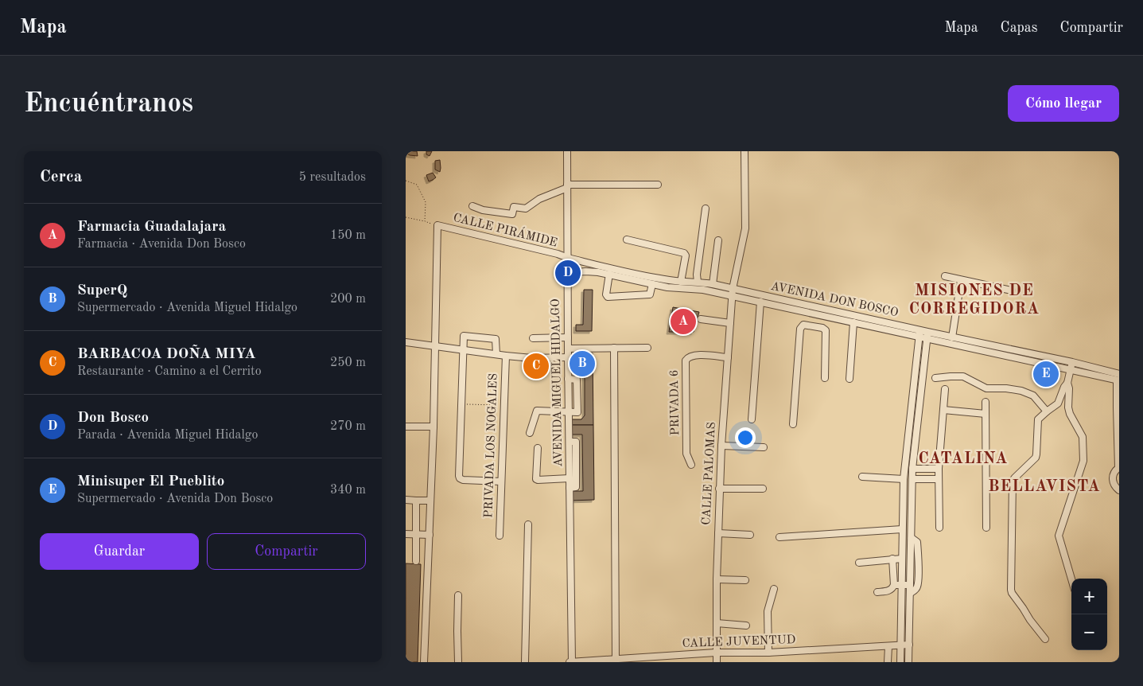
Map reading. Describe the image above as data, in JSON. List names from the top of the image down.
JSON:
{
  "streets": {
    "street": [
      "CALLE PIRÁMIDE",
      "AVENIDA DON BOSCO",
      "AVENIDA MIGUEL HIDALGO",
      "PRIVADA 6",
      "PRIVADA LOS NOGALES",
      "CALLE PALOMAS",
      "CALLE JUVENTUD"
    ]
  },
  "crossings": [
    ["CALLE PIRÁMIDE", "AVENIDA DON BOSCO"],
    ["CALLE PIRÁMIDE", "AVENIDA MIGUEL HIDALGO"],
    ["AVENIDA DON BOSCO", "AVENIDA MIGUEL HIDALGO"],
    ["AVENIDA DON BOSCO", "CALLE PALOMAS"],
    ["AVENIDA MIGUEL HIDALGO", "CALLE JUVENTUD"],
    ["PRIVADA 6", "CALLE PALOMAS"],
    ["CALLE PALOMAS", "CALLE JUVENTUD"]
  ],
  "districts": ["MISIONES DE CORREGIDORA", "CATALINA", "BELLAVISTA"],
  "page": {
    "header": "Mapa",
    "nav": ["Mapa", "Capas", "Compartir"],
    "buttons": [
      "Cómo llegar",
      ["Guardar", "Compartir"]
    ],
    "title": "Encuéntranos",
    "heading": ["Cerca", "5 resultados"],
    "list": [
      {
        "mark": "A",
        "name": "Farmacia Guadalajara",
        "note": "Farmacia · Avenida Don Bosco",
        "value": "150 m"
      },
      {
        "mark": "B",
        "name": "SuperQ",
        "note": "Supermercado · Avenida Miguel Hidalgo",
        "value": "200 m"
      },
      {
        "mark": "C",
        "name": "BARBACOA DOÑA MIYA",
        "note": "Restaurante · Camino a el Cerrito",
        "value": "250 m"
      },
      {
        "mark": "D",
        "name": "Don Bosco",
        "note": "Parada · Avenida Miguel Hidalgo",
        "value": "270 m"
      },
      {
        "mark": "E",
        "name": "Minisuper El Pueblito",
        "note": "Supermercado · Avenida Don Bosco",
        "value": "340 m"
      }
    ],
    "pins": [
      "D",
      "A",
      "B",
      "C",
      "E"
    ],
    "map_buttons": ["+", "−"]
  }
}
